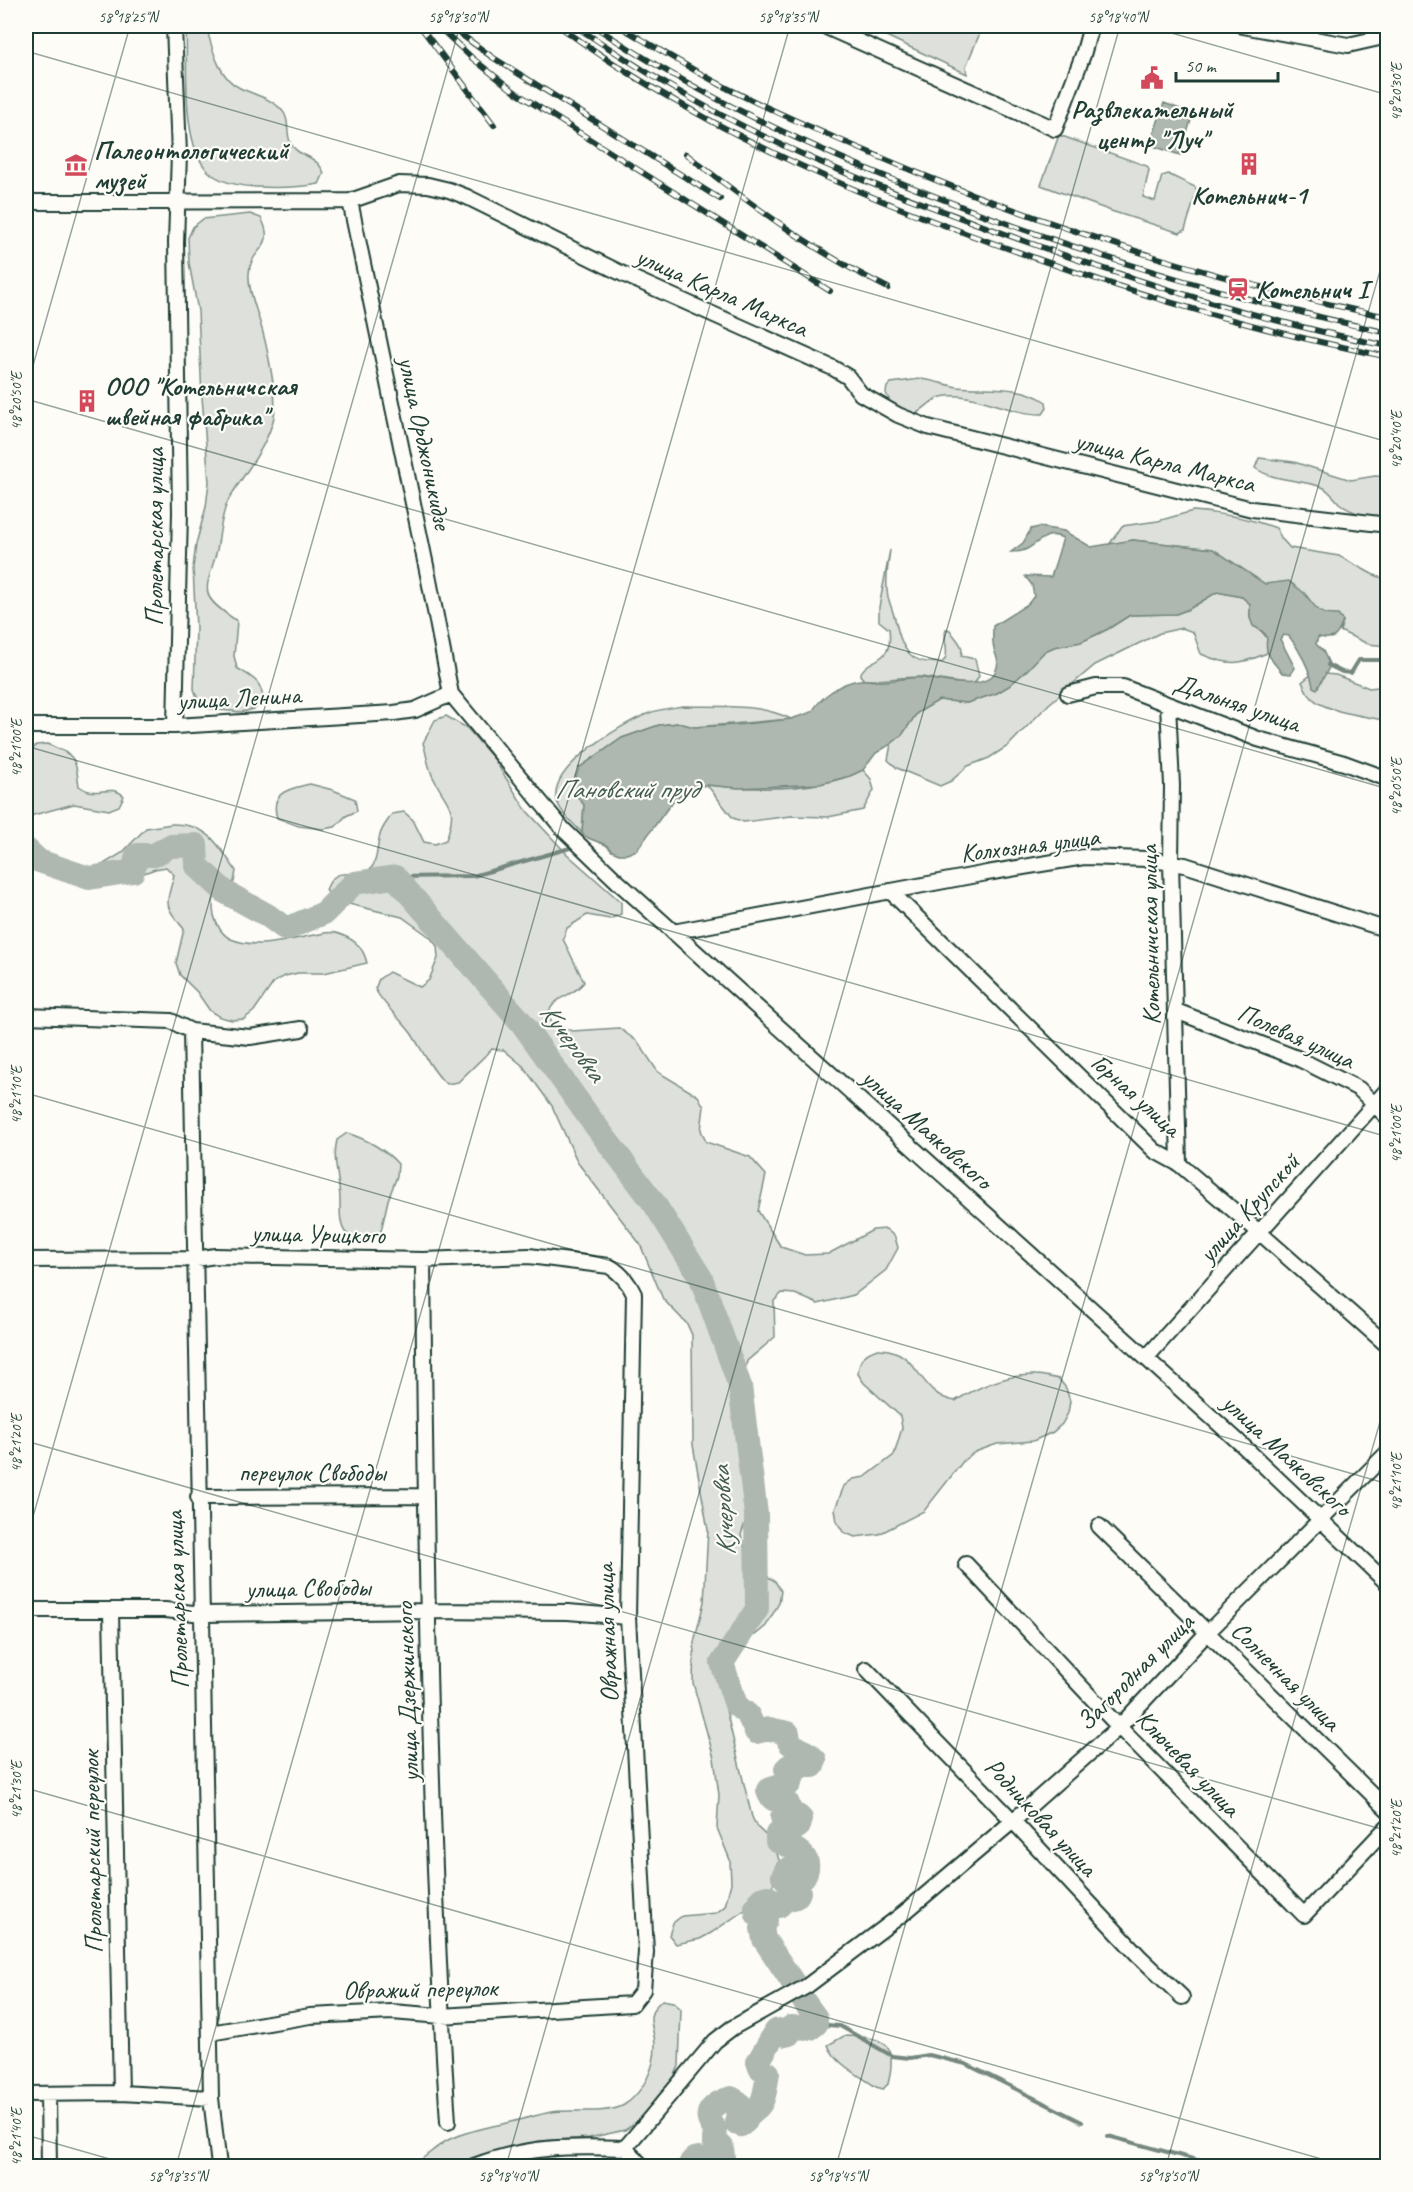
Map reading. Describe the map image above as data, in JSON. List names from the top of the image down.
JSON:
{
  "streets": {
    "street": [
      "улица Карла Маркса",
      "улица Орджоникидзе",
      "Пролетарская улица",
      "улица Ленина",
      "Дальняя улица",
      "Колхозная улица",
      "Котельничская улица",
      "Полевая улица",
      "Горная улица",
      "улица Маяковского",
      "улица Крупской",
      "улица Урицкого",
      "переулок Свободы",
      "улица Свободы",
      "Овражная улица",
      "Загородная улица",
      "Солнечная улица",
      "улица Дзержинского",
      "Ключевая улица",
      "Родниковая улица",
      "Пролетарский переулок",
      "Овражий переулок"
    ]
  },
  "crossings": [
    ["улица Карла Маркса", "улица Орджоникидзе"],
    ["улица Карла Маркса", "Пролетарская улица"],
    ["улица Орджоникидзе", "улица Ленина"],
    ["улица Орджоникидзе", "улица Маяковского"],
    ["Пролетарская улица", "улица Ленина"],
    ["Пролетарская улица", "улица Урицкого"],
    ["Пролетарская улица", "переулок Свободы"],
    ["Пролетарская улица", "улица Свободы"],
    ["Пролетарская улица", "Овражий переулок"],
    ["улица Ленина", "улица Маяковского"],
    ["Дальняя улица", "Котельничская улица"],
    ["Колхозная улица", "Котельничская улица"],
    ["Колхозная улица", "Горная улица"],
    ["Колхозная улица", "улица Маяковского"],
    ["Котельничская улица", "Полевая улица"],
    ["Котельничская улица", "Горная улица"],
    ["Полевая улица", "улица Крупской"],
    ["Горная улица", "улица Крупской"],
    ["улица Маяковского", "улица Крупской"],
    ["улица Маяковского", "Загородная улица"],
    ["улица Урицкого", "Овражная улица"],
    ["улица Урицкого", "улица Дзержинского"],
    ["переулок Свободы", "улица Дзержинского"],
    ["улица Свободы", "Овражная улица"],
    ["улица Свободы", "улица Дзержинского"],
    ["улица Свободы", "Пролетарский переулок"],
    ["Овражная улица", "Овражий переулок"],
    ["Загородная улица", "Солнечная улица"],
    ["Загородная улица", "Ключевая улица"],
    ["Загородная улица", "Родниковая улица"],
    ["улица Дзержинского", "Овражий переулок"]
  ],
  "water": ["Пановский пруд", "Кучеровка"],
  "places": {
    "public building": ["Развлекательный центр \"Луч\""],
    "building": ["Котельнич-1", "ООО \"Котельничская швейная фабрика\""],
    "museum": ["Палеонтологический музей"],
    "station": ["Котельнич I"]
  },
  "scale_bar": "50 m",
  "coordinates": [
    "58°18'25\"N",
    "58°18'30\"N",
    "58°18'35\"N",
    "58°18'40\"N",
    "48°20'30\"E",
    "48°20'50\"E",
    "48°20'40\"E",
    "48°21'00\"E",
    "48°21'10\"E",
    "48°21'20\"E",
    "48°21'30\"E",
    "48°21'40\"E",
    "58°18'45\"N",
    "58°18'50\"N"
  ]
}
